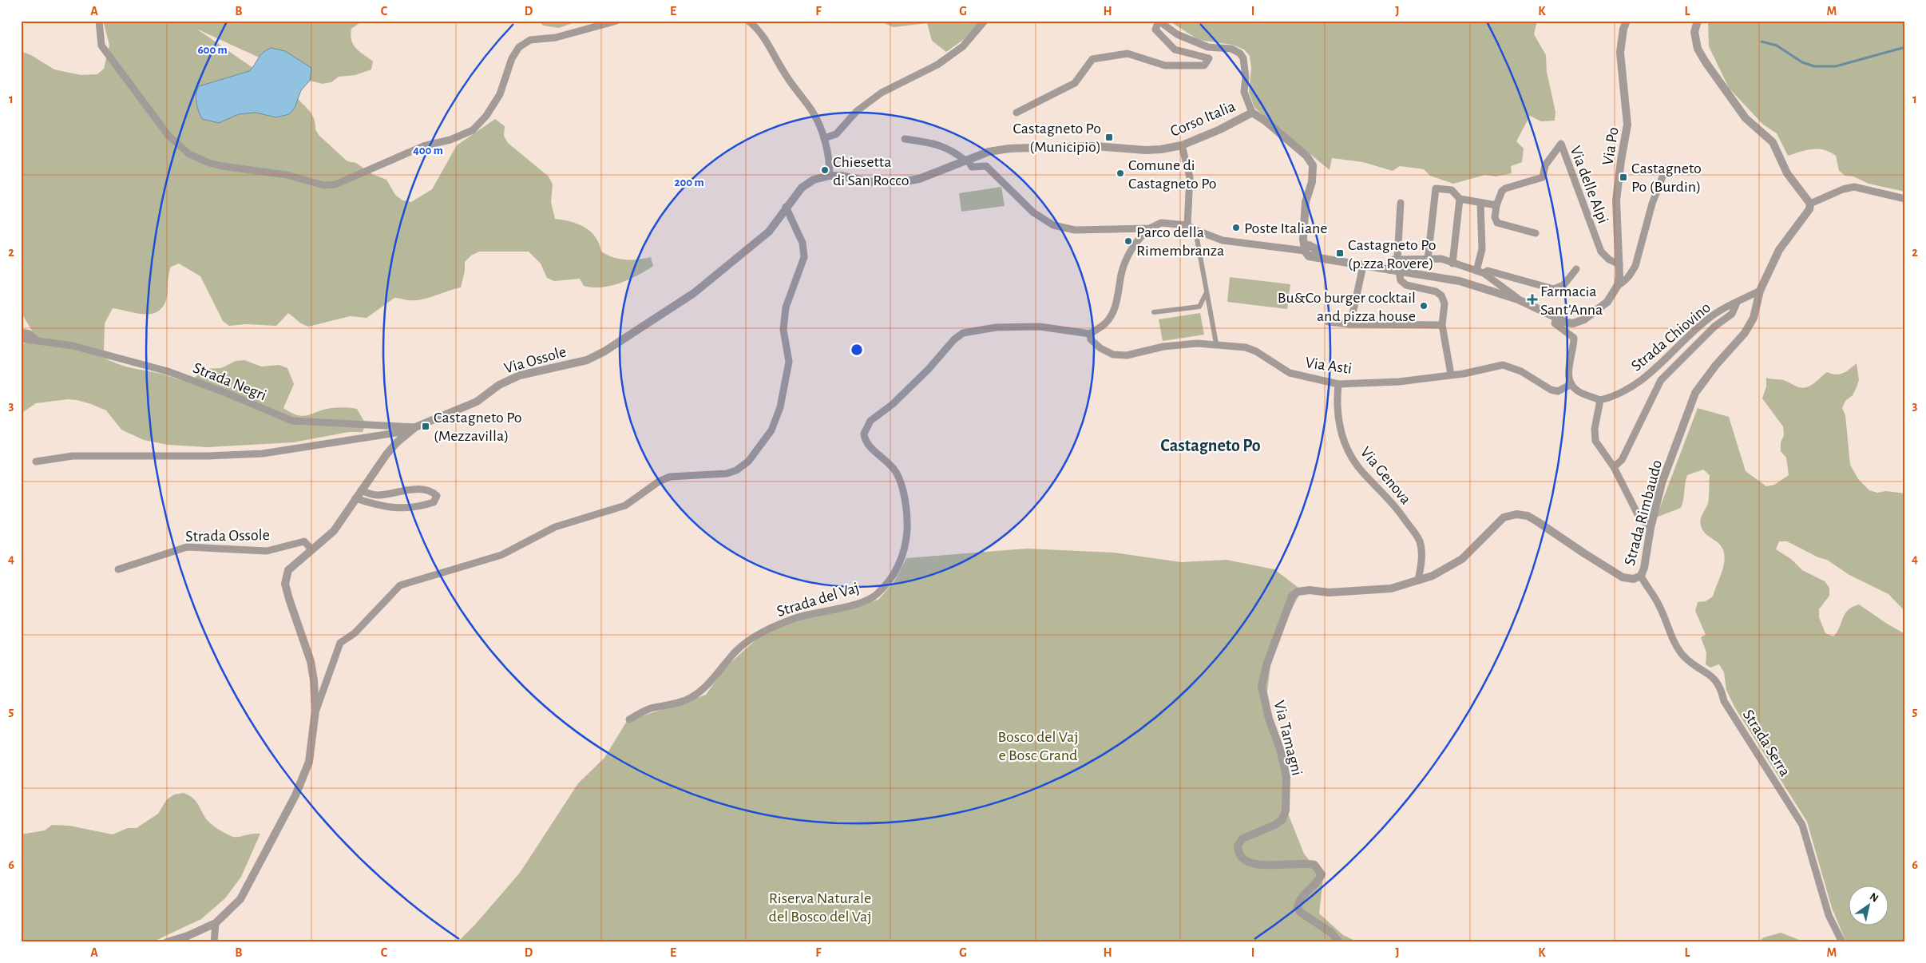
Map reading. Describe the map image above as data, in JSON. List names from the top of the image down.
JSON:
{
  "streets": {
    "street": [
      "Corso Italia",
      "Via Po",
      "Via delle Alpi",
      "Strada Chiovino",
      "Via Ossole",
      "Via Asti",
      "Strada Negri",
      "Via Genova",
      "Strada Rimbaudo",
      "Strada Ossole",
      "Strada del Vaj",
      "Via Tamagni",
      "Strada Serra"
    ]
  },
  "crossings": [
    ["Corso Italia", "Via Ossole"],
    ["Via Po", "Via delle Alpi"],
    ["Strada Chiovino", "Strada Rimbaudo"],
    ["Via Ossole", "Strada Negri"],
    ["Via Ossole", "Strada Ossole"],
    ["Via Asti", "Via Genova"],
    ["Via Asti", "Strada del Vaj"],
    ["Via Genova", "Strada Rimbaudo"],
    ["Via Genova", "Via Tamagni"],
    ["Strada Rimbaudo", "Via Tamagni"],
    ["Strada Rimbaudo", "Strada Serra"]
  ],
  "districts": ["Castagneto Po"],
  "parks": ["Bosco del Vaj e Bosc Grand", "Riserva Naturale del Bosco del Vaj"],
  "places": {
    "transit": [
      "Castagneto Po (Municipio)",
      "Castagneto Po (Burdin)",
      "Castagneto Po (p.zza Rovere)",
      "Castagneto Po (Mezzavilla)"
    ],
    "other": [
      "Chiesetta di San Rocco",
      "Comune di Castagneto Po",
      "Poste Italiane",
      "Parco della Rimembranza",
      "Bu&Co burger cocktail and pizza house"
    ],
    "health": ["Farmacia Sant'Anna"]
  },
  "north": "top right",
  "grid": {
    "columns": [
      "A",
      "B",
      "C",
      "D",
      "E",
      "F",
      "G",
      "H",
      "I",
      "J",
      "K",
      "L",
      "M"
    ],
    "rows": [
      "1",
      "2",
      "3",
      "4",
      "5",
      "6"
    ]
  },
  "rings": ["600 m", "400 m", "200 m"]
}
